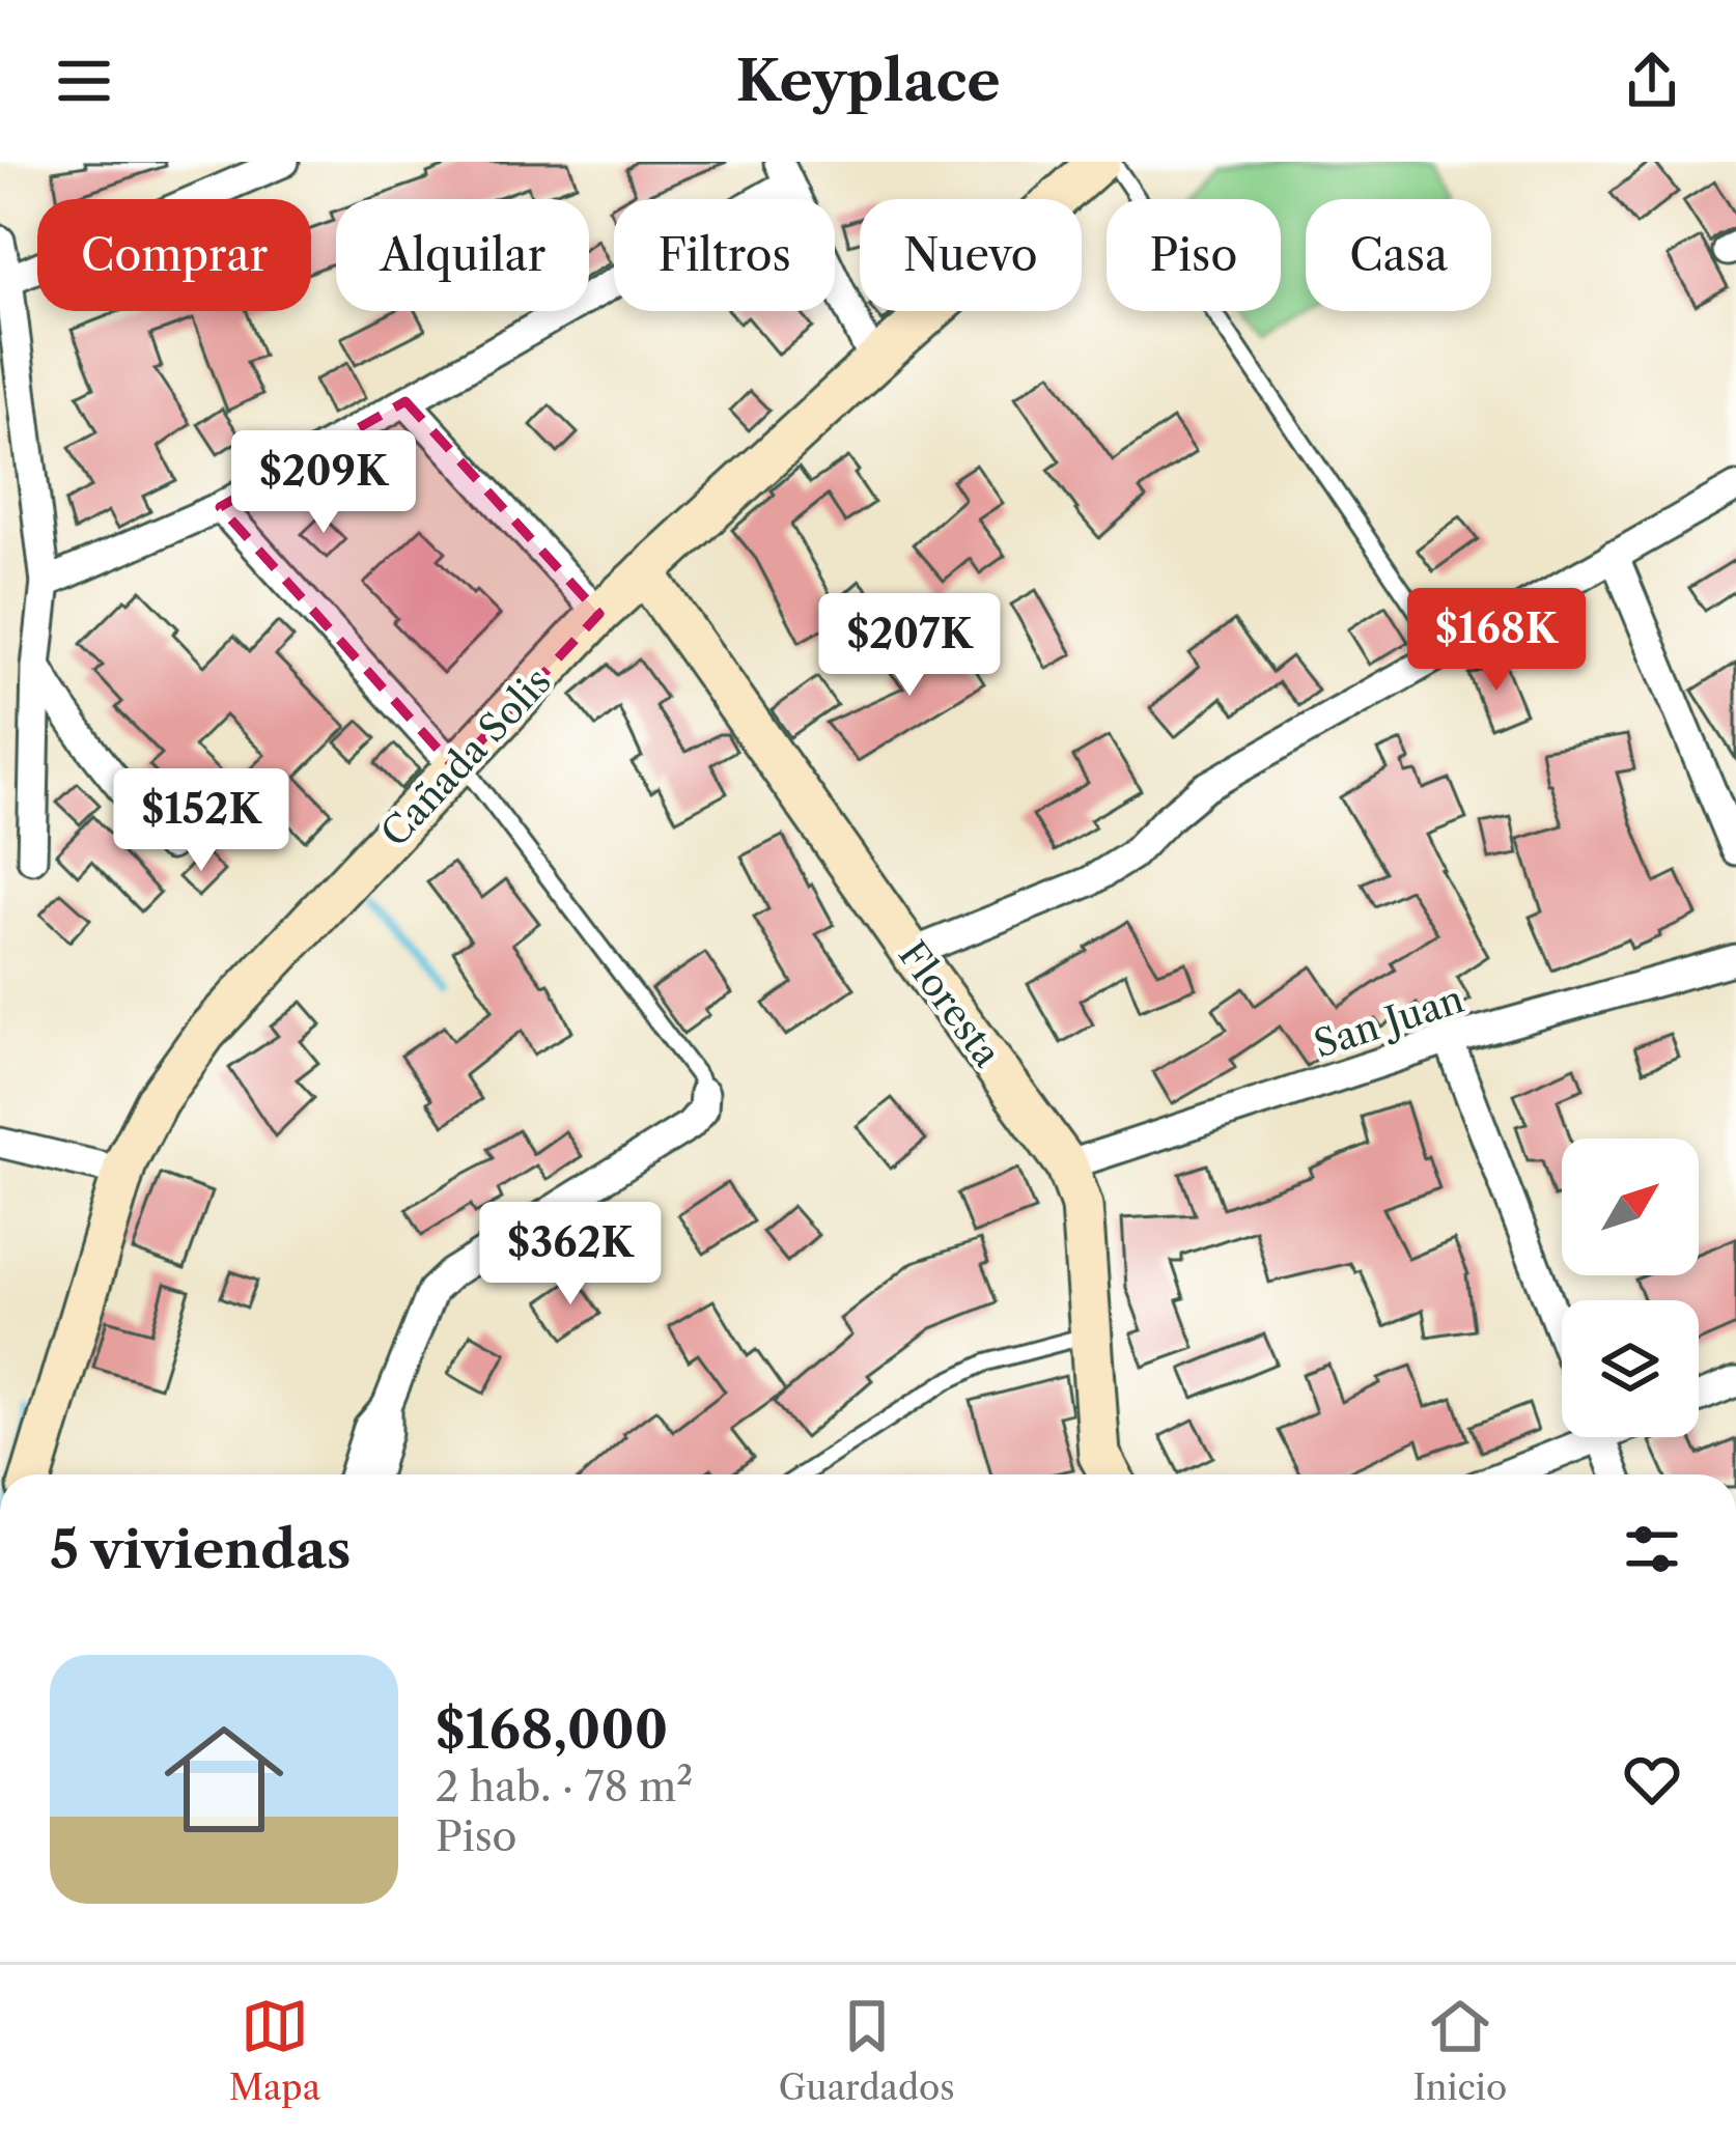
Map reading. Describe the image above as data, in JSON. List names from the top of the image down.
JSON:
{
  "streets": {
    "street": ["Cañada Solis", "Floresta", "San Juan"]
  },
  "crossings": [
    ["Cañada Solis", "Floresta"],
    ["Floresta", "San Juan"]
  ],
  "north": "top right",
  "page": {
    "header": "Keyplace",
    "chip": [
      "Comprar",
      "Alquilar",
      "Filtros",
      "Nuevo",
      "Piso",
      "Casa"
    ],
    "price": [
      "$209K",
      "$168K",
      "$207K",
      "$152K",
      "$362K"
    ],
    "heading": "5 viviendas",
    "list": [
      {
        "name": "$168,000",
        "note": "2 hab. · 78 m² · Piso"
      }
    ],
    "tabs": ["Mapa", "Guardados", "Inicio"]
  }
}
